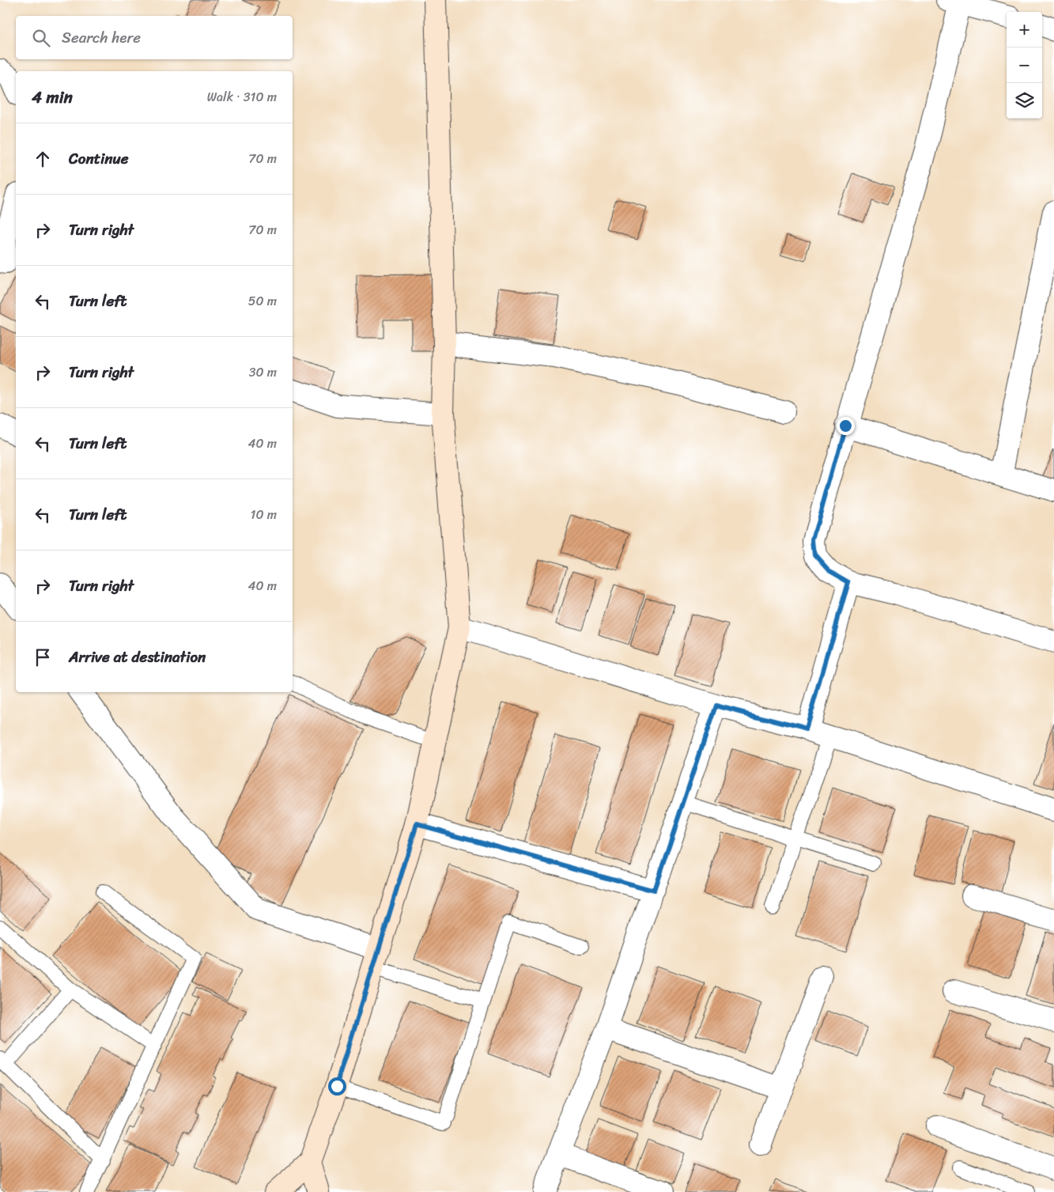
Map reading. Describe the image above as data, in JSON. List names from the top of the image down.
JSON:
{
  "page": {
    "map_buttons": ["+", "−"],
    "search": "Search here",
    "heading": ["4 min", "Walk · 310 m"],
    "list": [
      ["Continue", "70 m"],
      ["Turn right", "70 m"],
      ["Turn left", "50 m"],
      ["Turn right", "30 m"],
      ["Turn left", "40 m"],
      ["Turn left", "10 m"],
      ["Turn right", "40 m"],
      "Arrive at destination"
    ]
  }
}
